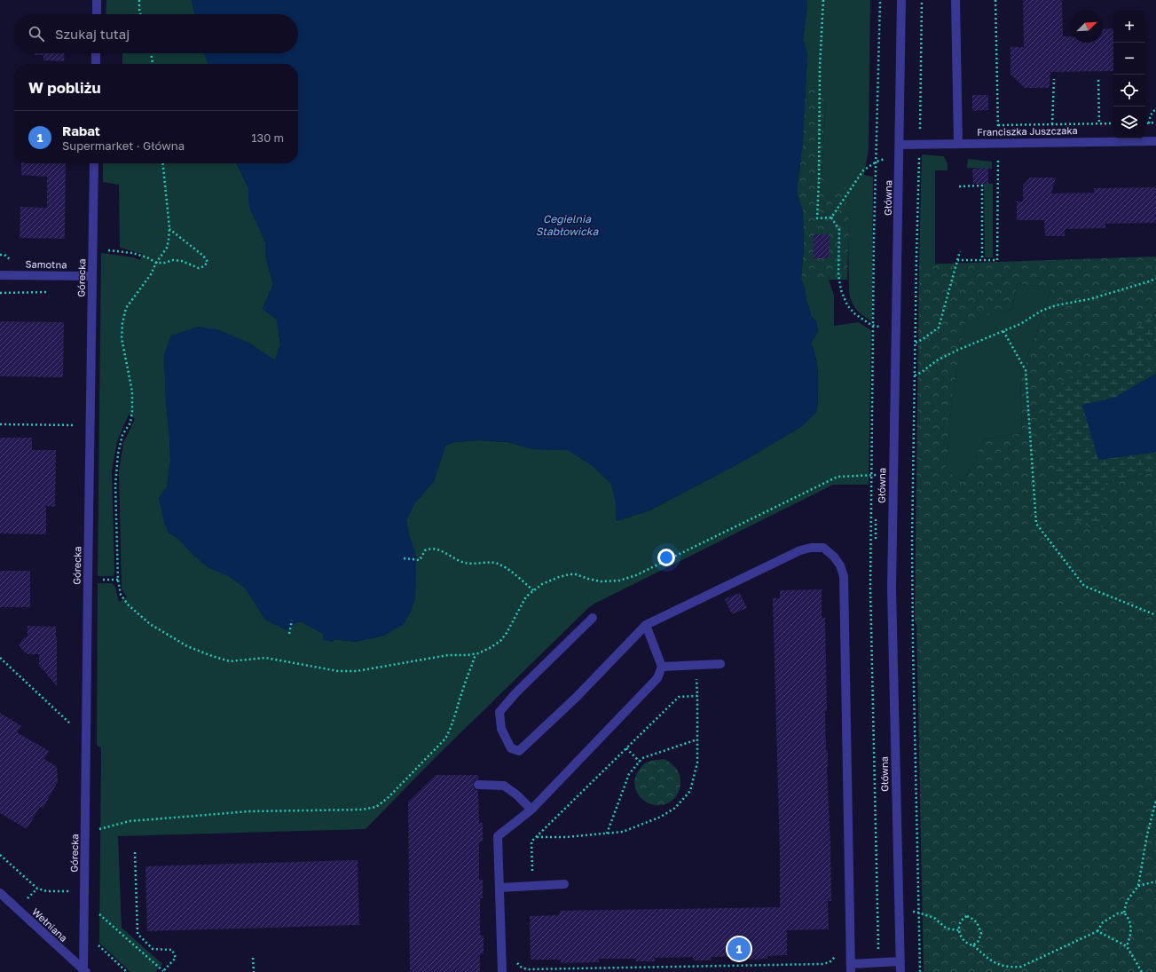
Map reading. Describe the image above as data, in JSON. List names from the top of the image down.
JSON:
{
  "streets": {
    "street": [
      "Franciszka Juszczaka",
      "Główna",
      "Samotna",
      "Górecka",
      "Wełniana"
    ]
  },
  "crossings": [
    ["Franciszka Juszczaka", "Główna"],
    ["Samotna", "Górecka"],
    ["Górecka", "Wełniana"]
  ],
  "water": ["Cegielnia Stabłowicka"],
  "north": "top right",
  "page": {
    "map_buttons": ["+", "−"],
    "search": "Szukaj tutaj",
    "heading": "W pobliżu",
    "list": [
      {
        "mark": "1",
        "name": "Rabat",
        "note": "Supermarket · Główna",
        "value": "130 m"
      }
    ],
    "pins": "1"
  }
}
